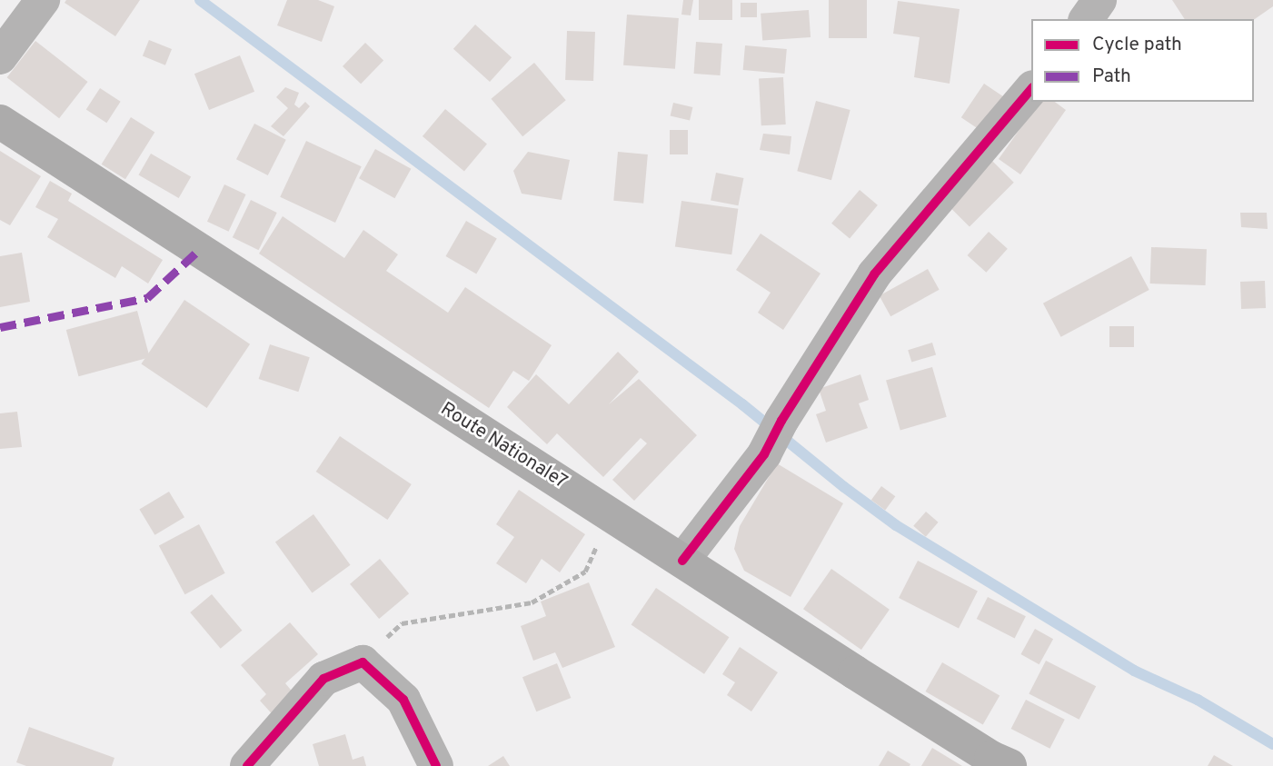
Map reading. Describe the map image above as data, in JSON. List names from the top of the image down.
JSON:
{
  "streets": {
    "main road": ["Route Nationale7"]
  },
  "legend": ["Cycle path", "Path"]
}
